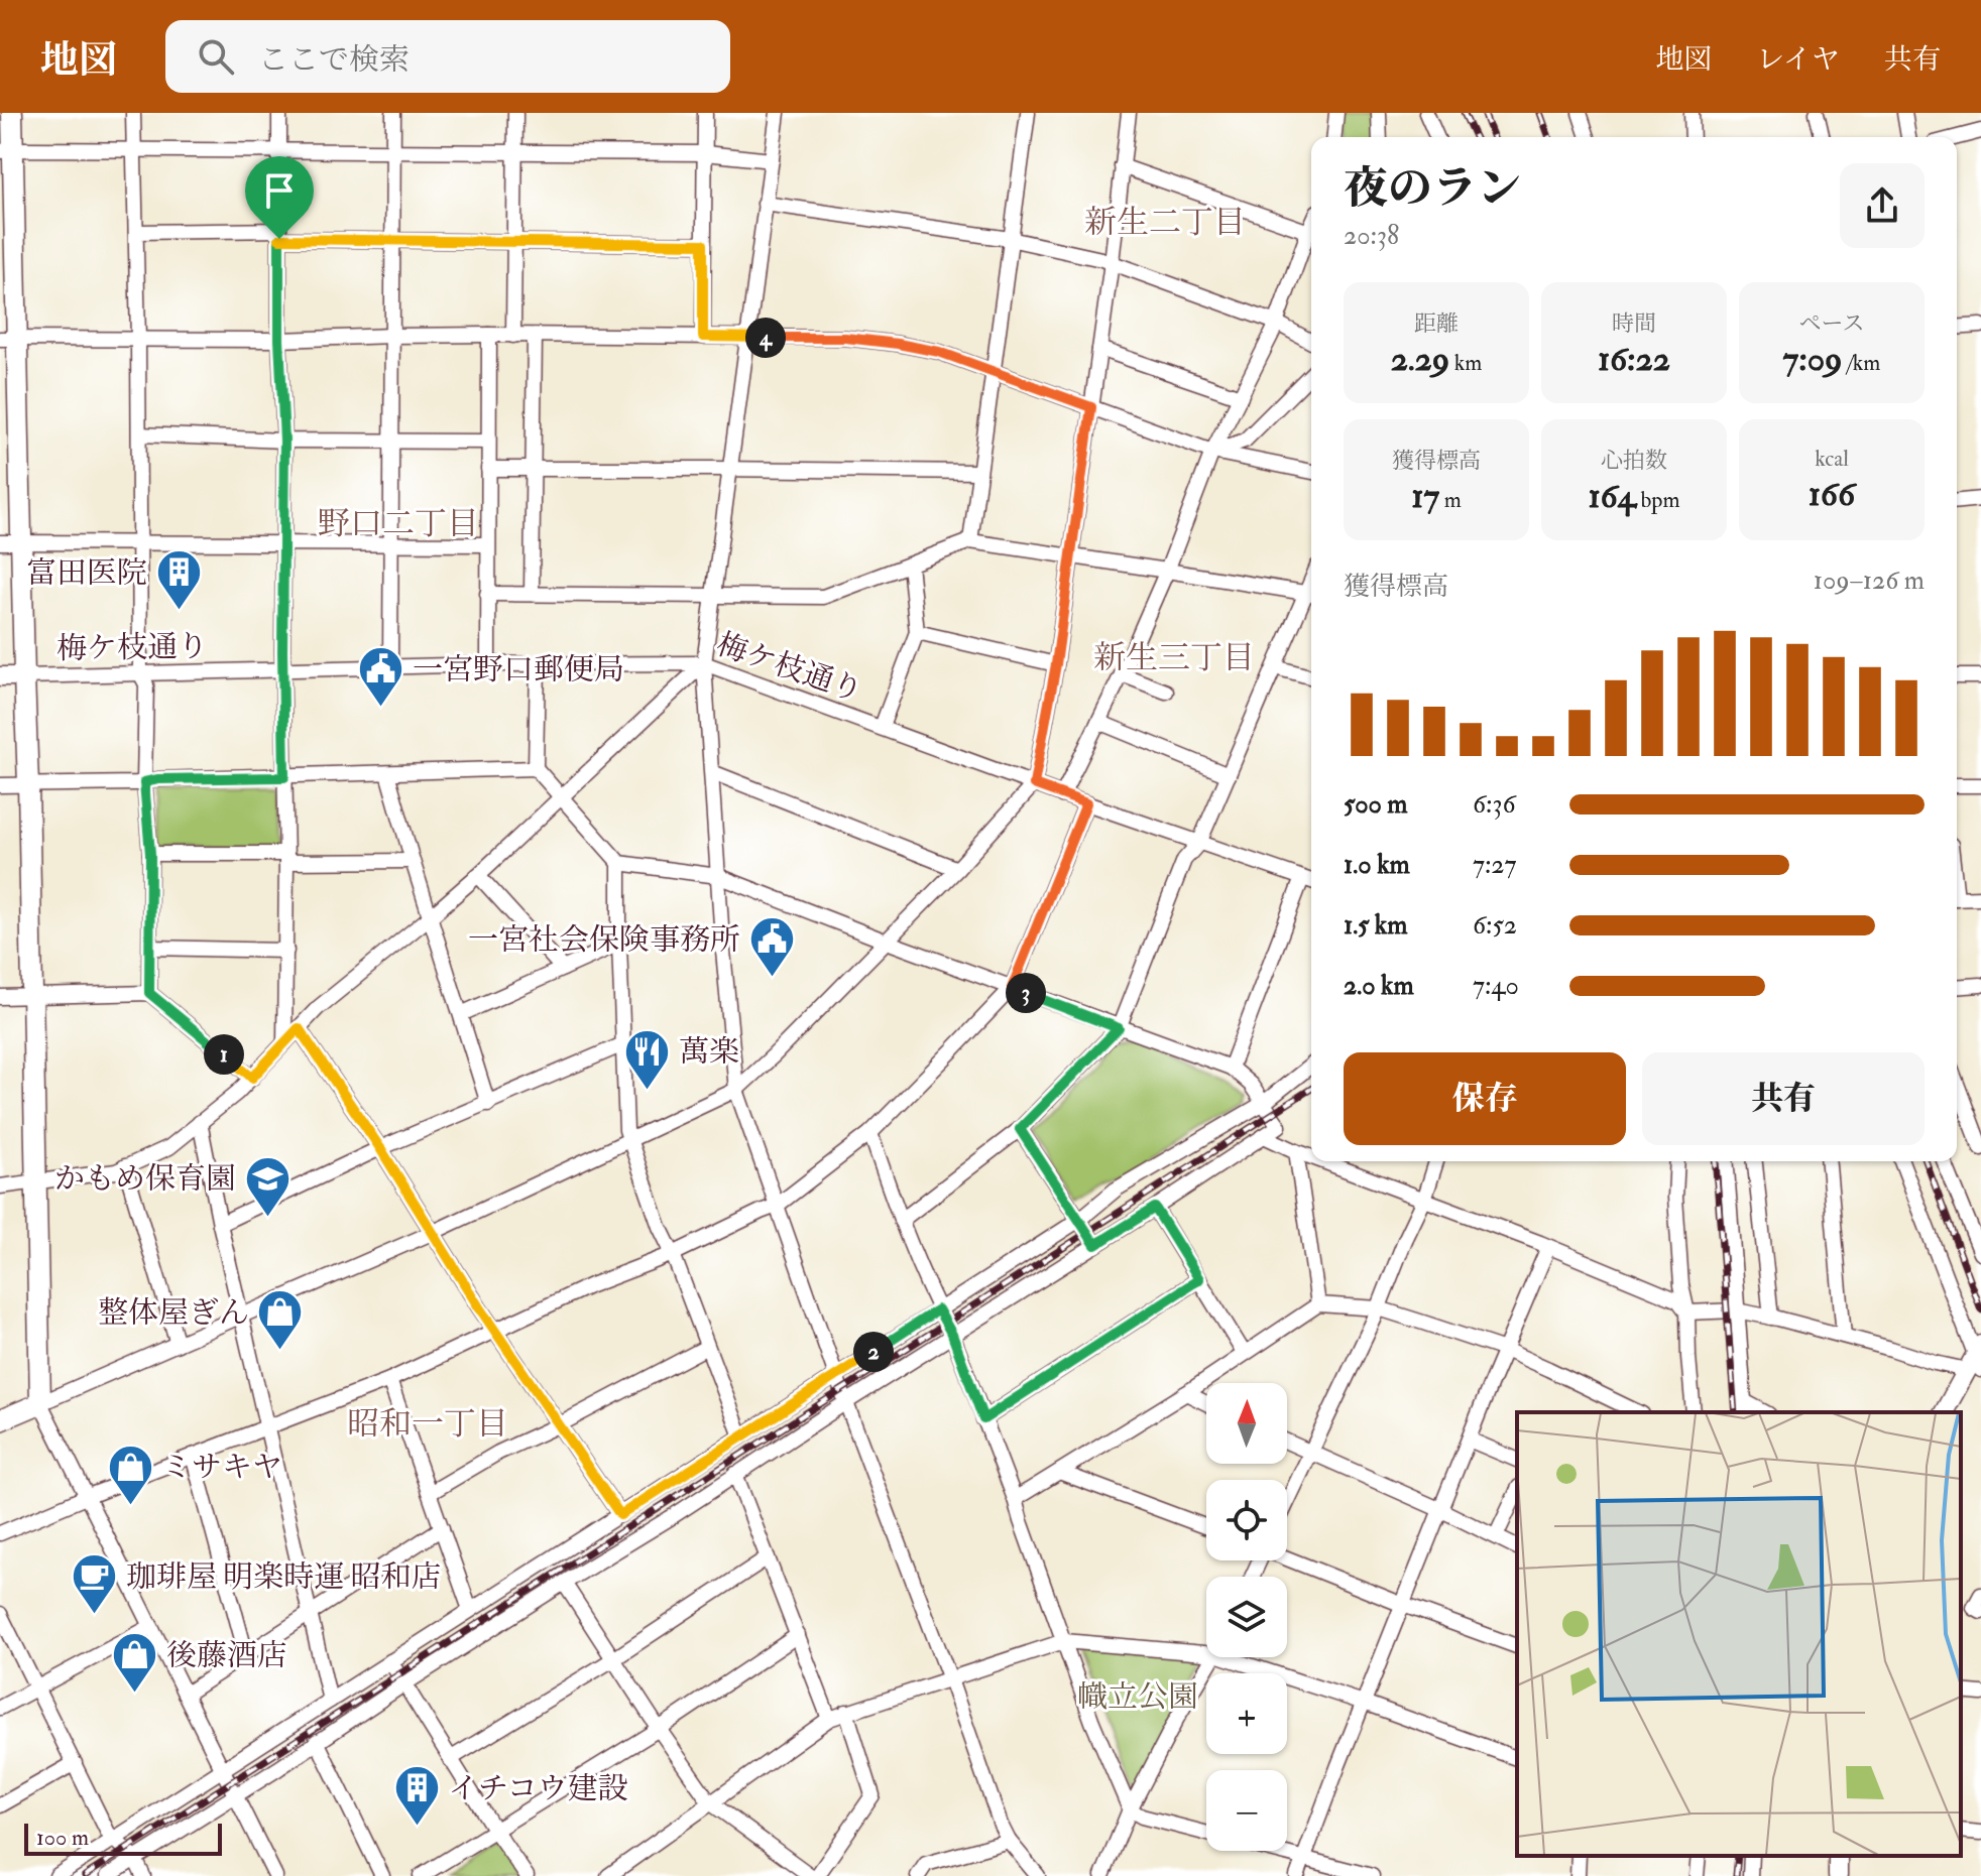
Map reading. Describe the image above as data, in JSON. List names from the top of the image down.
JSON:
{
  "streets": {
    "street": ["梅ケ枝通り"]
  },
  "districts": [
    "新生二丁目",
    "野口二丁目",
    "新生三丁目",
    "昭和一丁目"
  ],
  "parks": ["幟立公園"],
  "places": {
    "building": ["富田医院", "イチコウ建設"],
    "public building": ["一宮野口郵便局", "一宮社会保険事務所"],
    "restaurant": ["萬楽"],
    "school or university": ["かもめ保育園"],
    "shop": ["整体屋ぎん", "ミサキヤ", "後藤酒店"],
    "cafe": ["珈琲屋 明楽時運 昭和店"]
  },
  "scale_bar": "100 m",
  "north": "top",
  "page": {
    "header": "地図",
    "search": "ここで検索",
    "nav": ["地図", "レイヤ", "共有"],
    "heading": ["夜のラン", "20:38"],
    "stats": [
      ["距離", "2.29 km"],
      ["時間", "16:22"],
      ["ペース", "7:09 /km"],
      ["獲得標高", "17 m"],
      ["心拍数", "164 bpm"],
      ["kcal", "166"]
    ],
    "pins": [
      "4",
      "3",
      "1",
      "2"
    ],
    "chart": ["獲得標高", "109–126 m"],
    "list": [
      {
        "name": "500 m",
        "note": "6:36"
      },
      {
        "name": "1.0 km",
        "note": "7:27"
      },
      {
        "name": "1.5 km",
        "note": "6:52"
      },
      {
        "name": "2.0 km",
        "note": "7:40"
      }
    ],
    "buttons": ["保存", "共有"],
    "map_buttons": ["+", "−"],
    "scale": "100 m"
  }
}
